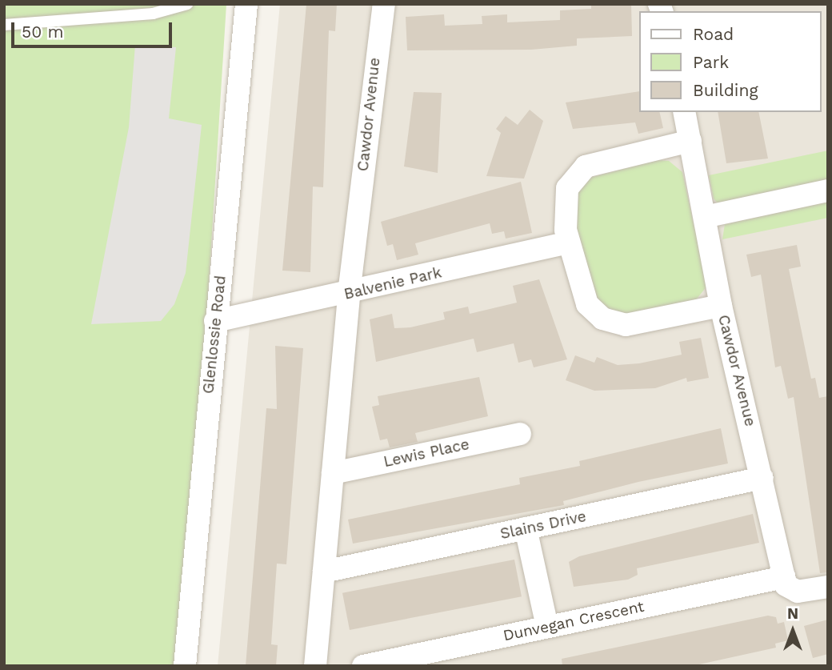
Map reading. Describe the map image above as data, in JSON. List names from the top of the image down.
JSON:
{
  "streets": {
    "street": [
      "Cawdor Avenue",
      "Balvenie Park",
      "Glenlossie Road",
      "Lewis Place",
      "Slains Drive",
      "Dunvegan Crescent"
    ]
  },
  "crossings": [
    ["Cawdor Avenue", "Balvenie Park"],
    ["Cawdor Avenue", "Slains Drive"],
    ["Cawdor Avenue", "Dunvegan Crescent"],
    ["Balvenie Park", "Glenlossie Road"]
  ],
  "legend": ["Road", "Park", "Building"],
  "scale_bar": "50 m",
  "north": "top"
}
